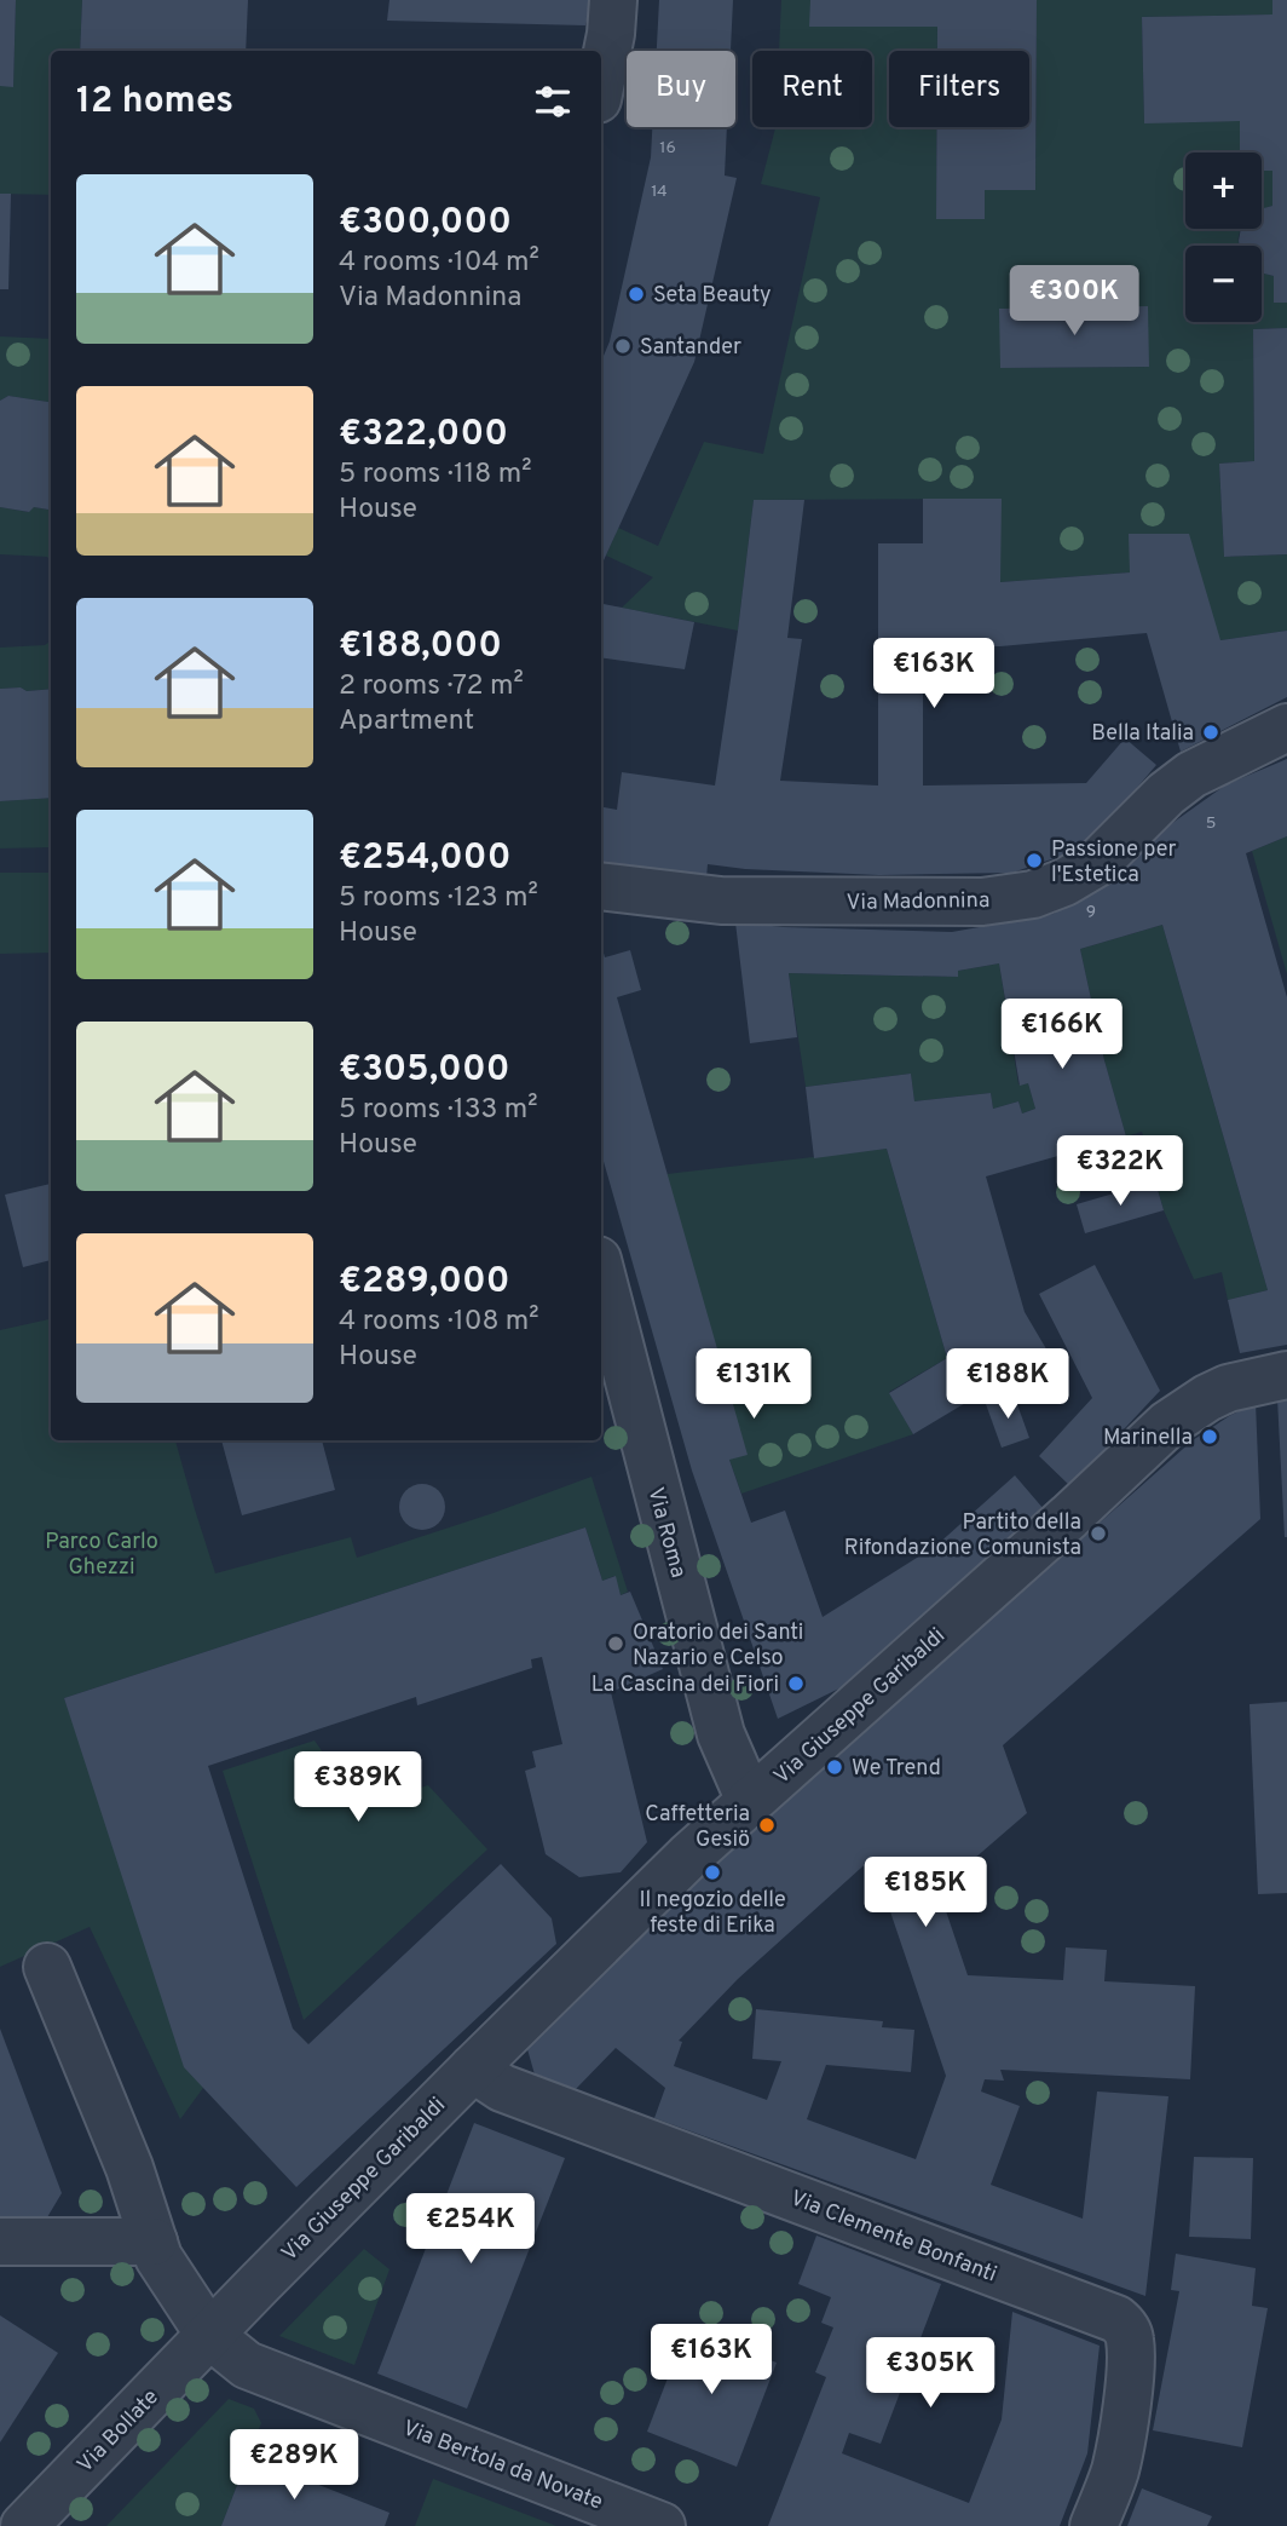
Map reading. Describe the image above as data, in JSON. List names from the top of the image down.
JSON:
{
  "streets": {
    "street": [
      "Via Madonnina",
      "Via Roma",
      "Via Giuseppe Garibaldi",
      "Via Clemente Bonfanti",
      "Via Bollate",
      "Via Bertola da Novate"
    ]
  },
  "crossings": [
    ["Via Roma", "Via Giuseppe Garibaldi"],
    ["Via Giuseppe Garibaldi", "Via Clemente Bonfanti"],
    ["Via Giuseppe Garibaldi", "Via Bollate"],
    ["Via Giuseppe Garibaldi", "Via Bertola da Novate"],
    ["Via Bollate", "Via Bertola da Novate"]
  ],
  "parks": ["Parco Carlo Ghezzi"],
  "places": [
    "Seta Beauty",
    "Santander",
    "Bella Italia",
    "Passione per l'Estetica",
    "Marinella",
    "Partito della Rifondazione Comunista",
    "Oratorio dei Santi Nazario e Celso",
    "La Cascina dei Fiori",
    "We Trend",
    "Caffetteria Gesiö",
    "Il negozio delle feste di Erika"
  ],
  "house_numbers": [
    "16",
    "14",
    "5",
    "9"
  ],
  "page": {
    "chip": ["Buy", "Rent", "Filters"],
    "heading": "12 homes",
    "map_buttons": ["+", "−"],
    "list": [
      {
        "name": "€300,000",
        "note": "4 rooms · 104 m² · Via Madonnina"
      },
      {
        "name": "€322,000",
        "note": "5 rooms · 118 m² · House"
      },
      {
        "name": "€188,000",
        "note": "2 rooms · 72 m² · Apartment"
      },
      {
        "name": "€254,000",
        "note": "5 rooms · 123 m² · House"
      },
      {
        "name": "€305,000",
        "note": "5 rooms · 133 m² · House"
      },
      {
        "name": "€289,000",
        "note": "4 rooms · 108 m² · House"
      }
    ],
    "price": [
      "€300K",
      "€163K",
      "€166K",
      "€322K",
      "€131K",
      "€188K",
      "€389K",
      "€185K",
      "€254K",
      "€163K",
      "€305K",
      "€289K"
    ]
  }
}
